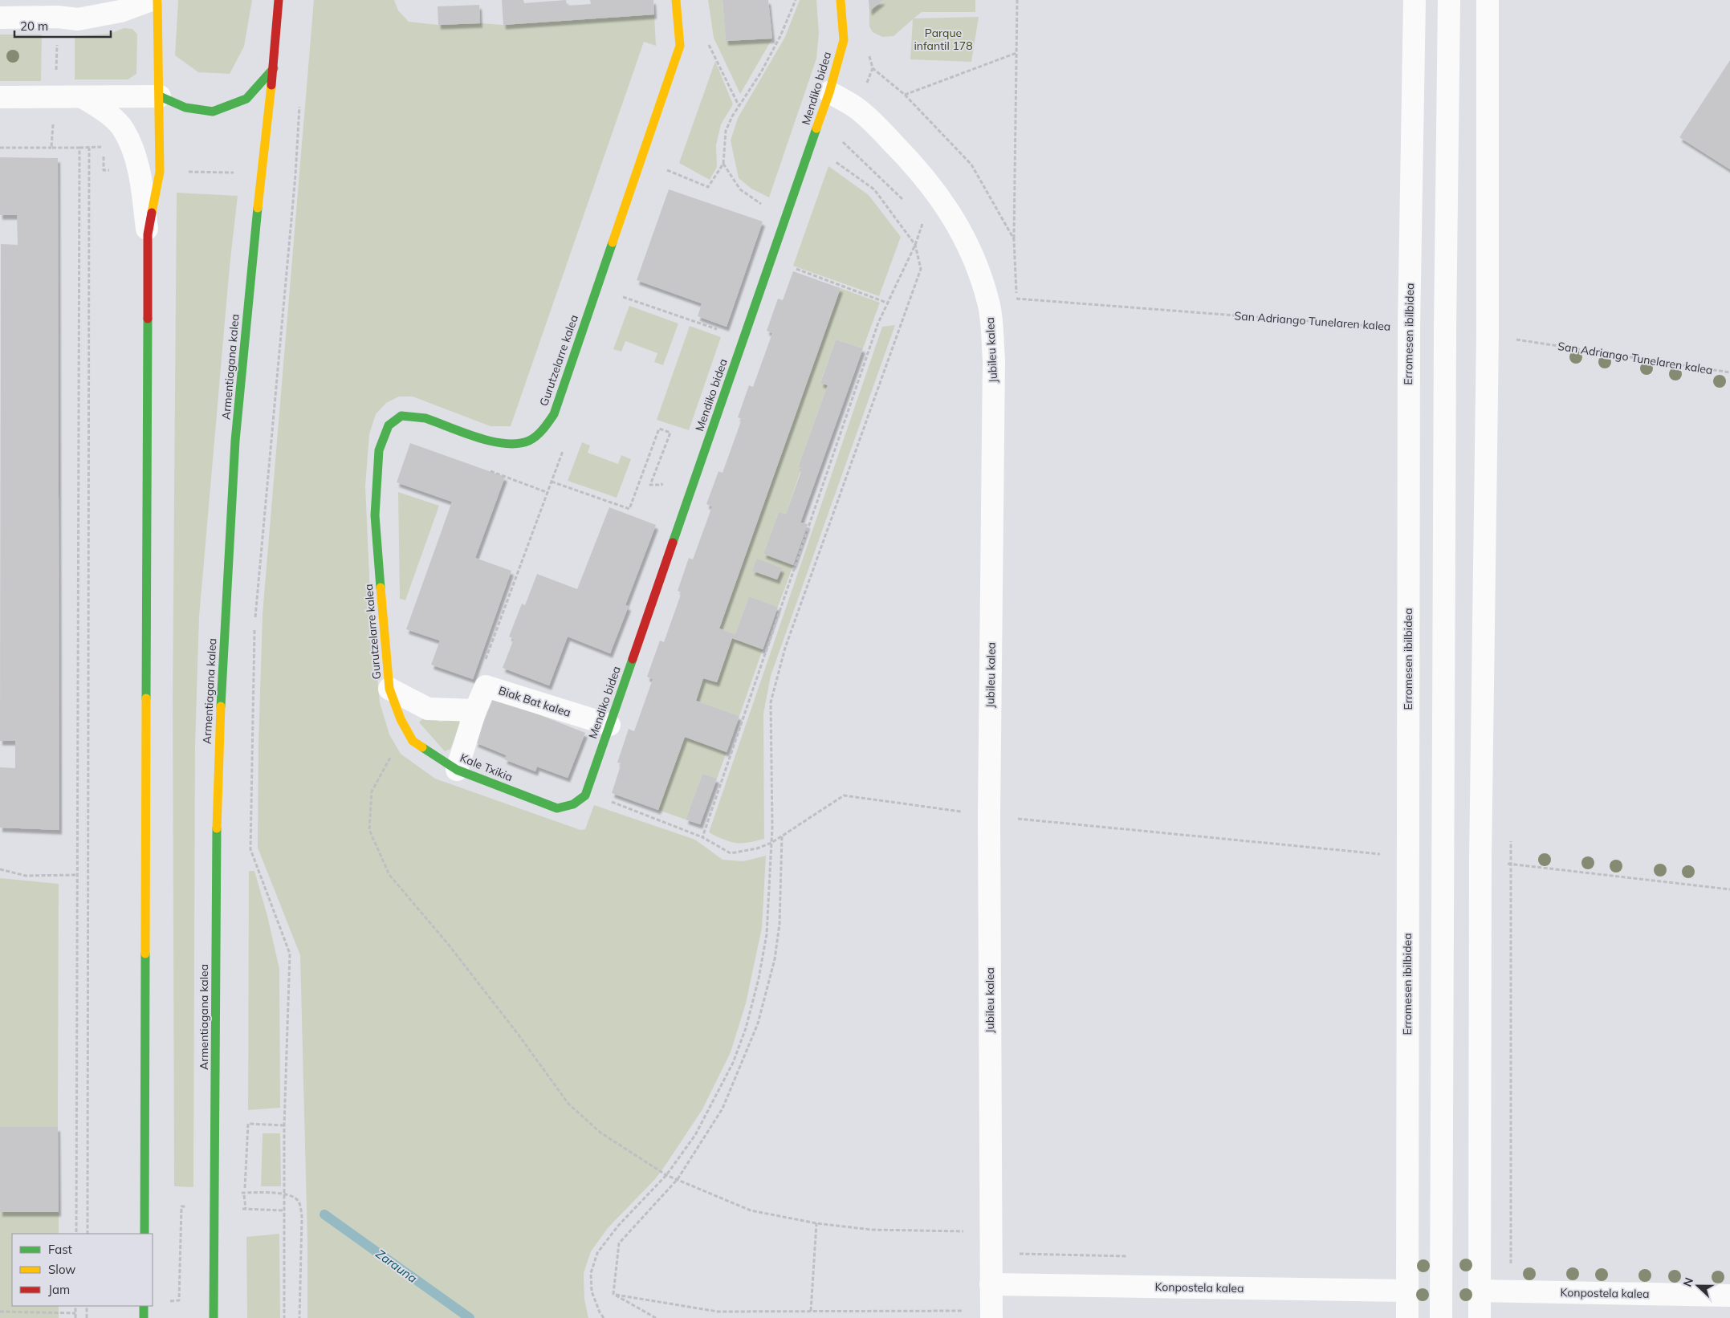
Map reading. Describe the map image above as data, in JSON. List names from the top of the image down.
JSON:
{
  "streets": {
    "main road": [
      "Mendiko bidea",
      "Gurutzelarre kalea",
      "Armentiagana kalea",
      "Kale Txikia"
    ],
    "street": [
      "Erromesen ibilbidea",
      "Jubileu kalea",
      "Biak Bat kalea",
      "Konpostela kalea"
    ],
    "path": ["San Adriango Tunelaren kalea"]
  },
  "crossings": [
    ["Mendiko bidea", "Jubileu kalea"],
    ["Mendiko bidea", "Biak Bat kalea"],
    ["Mendiko bidea", "Kale Txikia"],
    ["San Adriango Tunelaren kalea", "Erromesen ibilbidea"],
    ["San Adriango Tunelaren kalea", "Jubileu kalea"],
    ["Erromesen ibilbidea", "Konpostela kalea"],
    ["Jubileu kalea", "Konpostela kalea"],
    ["Gurutzelarre kalea", "Kale Txikia"],
    ["Biak Bat kalea", "Kale Txikia"]
  ],
  "water": ["Zarauna"],
  "parks": ["Parque infantil 178"],
  "legend": ["Fast", "Slow", "Jam"],
  "scale_bar": "20 m",
  "north": "left"
}
